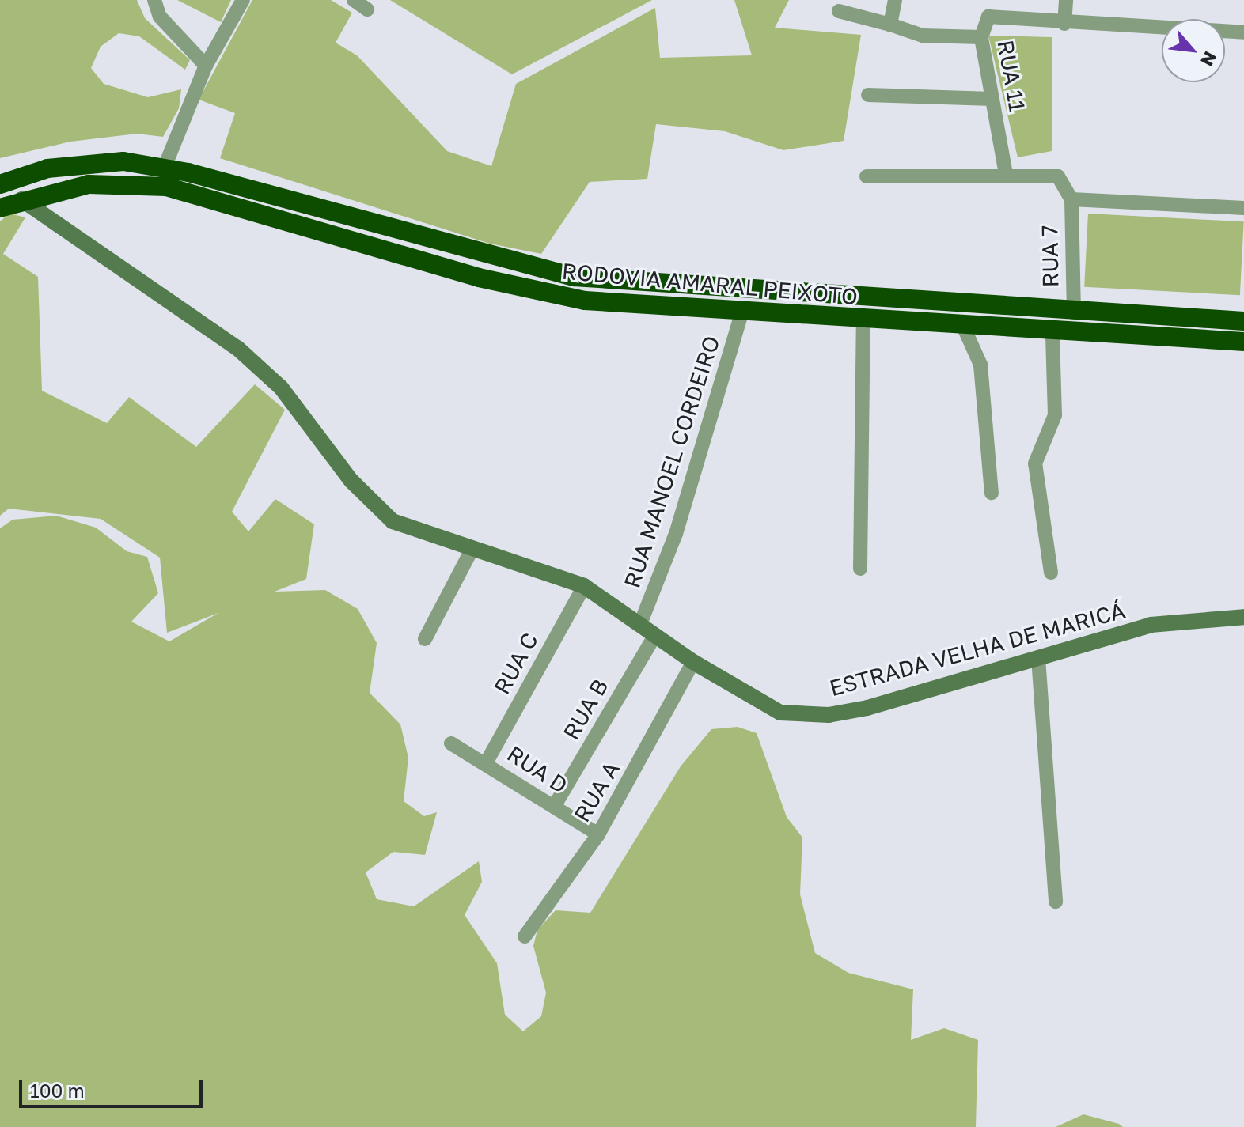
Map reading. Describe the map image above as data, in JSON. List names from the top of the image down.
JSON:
{
  "streets": {
    "highway": ["RODOVIA AMARAL PEIXOTO"],
    "street": [
      "RUA 11",
      "RUA 7",
      "RUA MANOEL CORDEIRO",
      "ESTRADA VELHA DE MARICÁ",
      "RUA C",
      "RUA B",
      "RUA D",
      "RUA A"
    ]
  },
  "crossings": [
    ["RUA 7", "RODOVIA AMARAL PEIXOTO"],
    ["RODOVIA AMARAL PEIXOTO", "RUA MANOEL CORDEIRO"],
    ["RODOVIA AMARAL PEIXOTO", "ESTRADA VELHA DE MARICÁ"],
    ["RUA MANOEL CORDEIRO", "ESTRADA VELHA DE MARICÁ"],
    ["ESTRADA VELHA DE MARICÁ", "RUA C"],
    ["ESTRADA VELHA DE MARICÁ", "RUA B"],
    ["ESTRADA VELHA DE MARICÁ", "RUA A"],
    ["RUA C", "RUA D"],
    ["RUA B", "RUA D"],
    ["RUA D", "RUA A"]
  ],
  "scale_bar": "100 m",
  "north": "bottom right"
}
